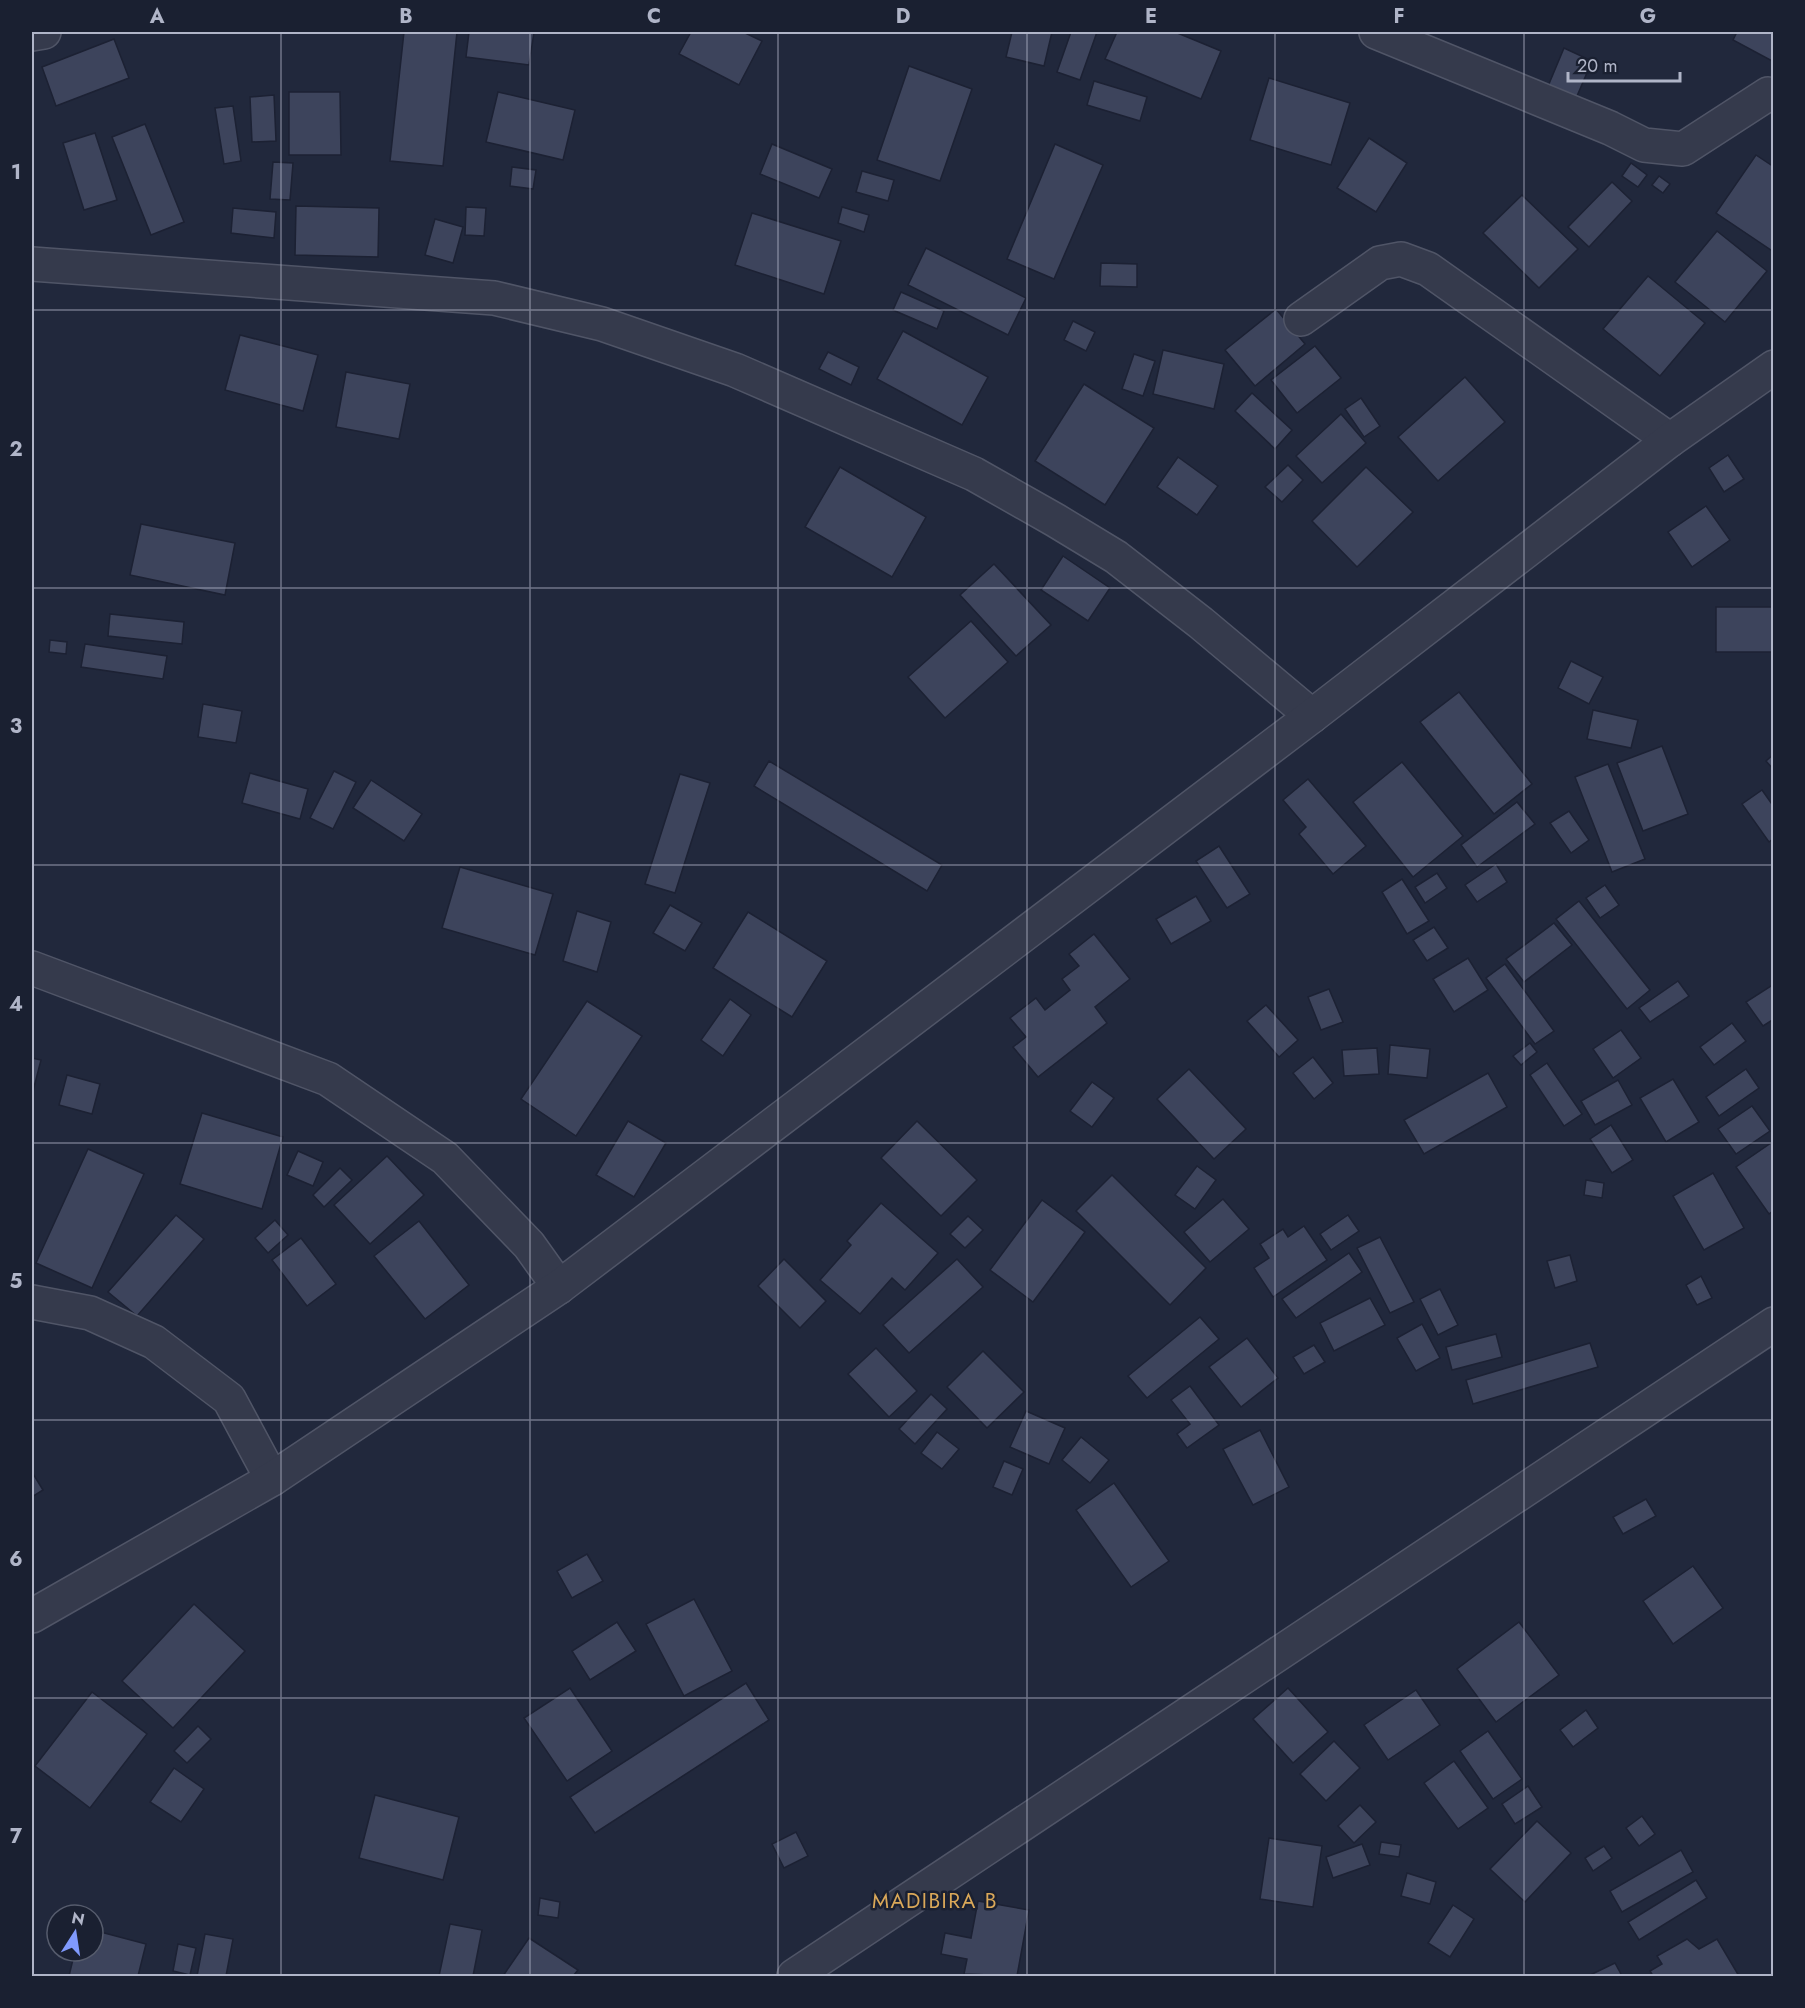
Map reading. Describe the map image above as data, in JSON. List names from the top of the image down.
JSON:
{
  "districts": ["MADIBIRA B"],
  "scale_bar": "20 m",
  "north": "top",
  "grid": {
    "columns": [
      "A",
      "B",
      "C",
      "D",
      "E",
      "F",
      "G"
    ],
    "rows": [
      "1",
      "2",
      "3",
      "4",
      "5",
      "6",
      "7"
    ]
  }
}
